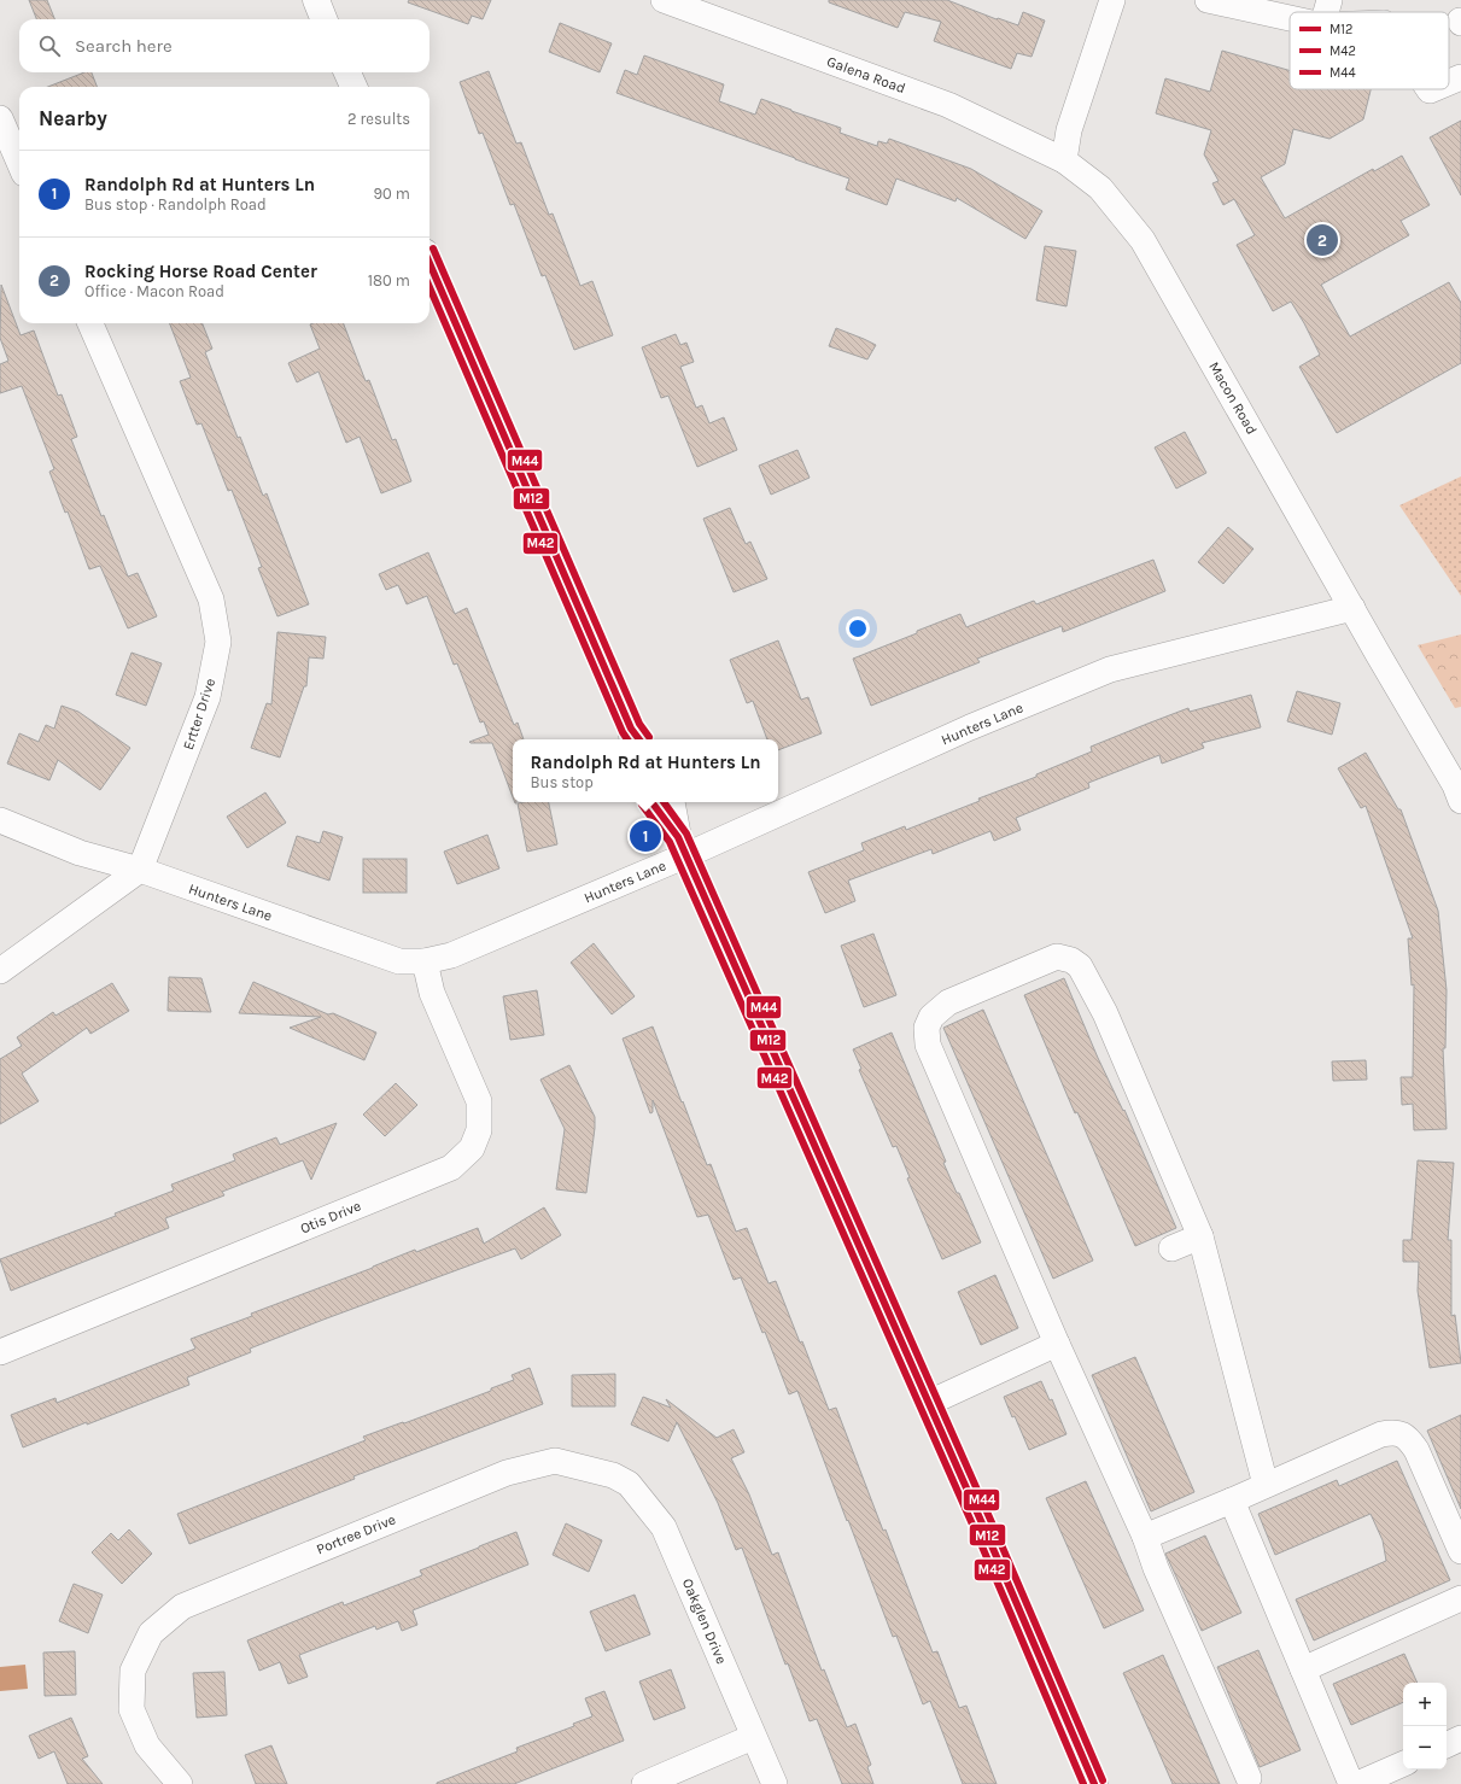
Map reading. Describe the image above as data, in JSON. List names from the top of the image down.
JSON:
{
  "streets": {
    "street": [
      "Galena Road",
      "Macon Road",
      "Ertter Drive",
      "Hunters Lane",
      "Otis Drive",
      "Portree Drive",
      "Oakglen Drive"
    ]
  },
  "crossings": [
    ["Galena Road", "Macon Road"],
    ["Macon Road", "Hunters Lane"],
    ["Ertter Drive", "Hunters Lane"],
    ["Hunters Lane", "Otis Drive"],
    ["Portree Drive", "Oakglen Drive"]
  ],
  "lines": ["transit line M44", "transit line M12", "transit line M42"],
  "legend": ["M12", "M42", "M44"],
  "page": {
    "search": "Search here",
    "heading": ["Nearby", "2 results"],
    "list": [
      {
        "mark": "1",
        "name": "Randolph Rd at Hunters Ln",
        "note": "Bus stop · Randolph Road",
        "value": "90 m"
      },
      {
        "mark": "2",
        "name": "Rocking Horse Road Center",
        "note": "Office · Macon Road",
        "value": "180 m"
      }
    ],
    "pins": ["2", "1"],
    "popup": ["Randolph Rd at Hunters Ln", "Bus stop"],
    "map_buttons": ["+", "−"]
  }
}
